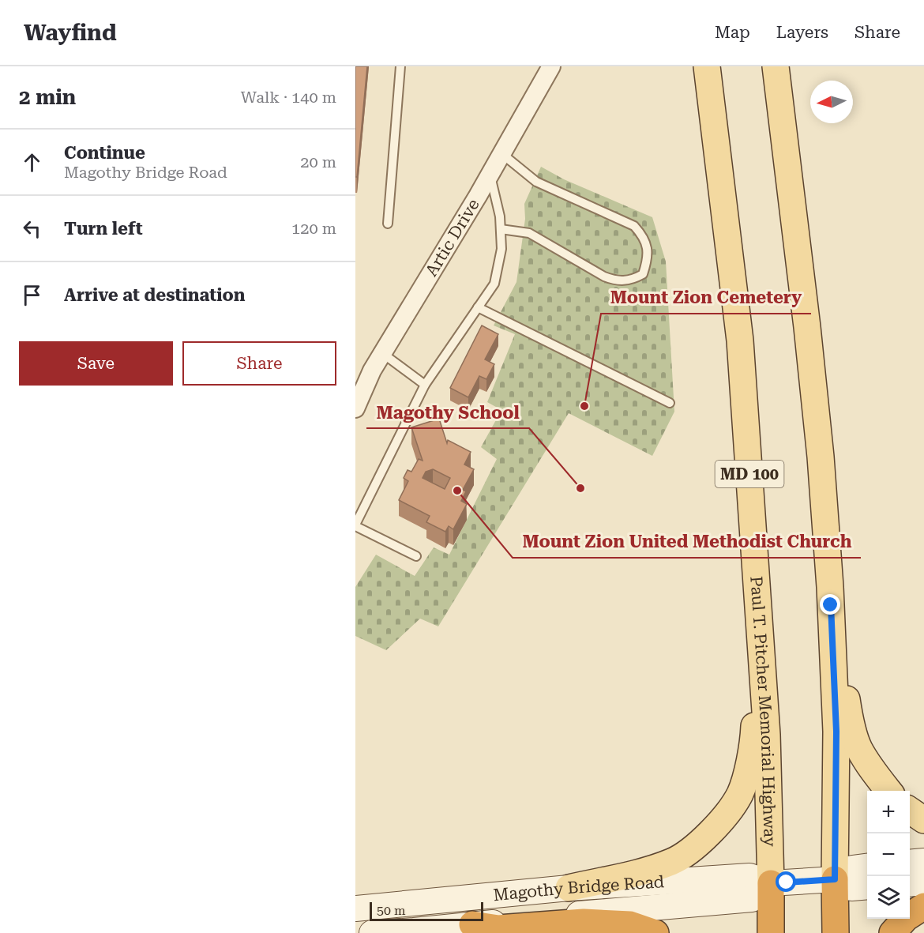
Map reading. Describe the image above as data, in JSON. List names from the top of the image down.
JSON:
{
  "streets": {
    "highway": ["MD 100", "Paul T. Pitcher Memorial Highway"],
    "main road": ["Magothy Bridge Road"],
    "street": ["Artic Drive"]
  },
  "crossings": [
    ["Paul T. Pitcher Memorial Highway", "Magothy Bridge Road"]
  ],
  "places": ["Mount Zion Cemetery", "Magothy School", "Mount Zion United Methodist Church"],
  "scale_bar": "50 m",
  "north": "left",
  "page": {
    "header": "Wayfind",
    "nav": ["Map", "Layers", "Share"],
    "heading": ["2 min", "Walk · 140 m"],
    "list": [
      ["Continue", "Magothy Bridge Road", "20 m"],
      ["Turn left", "120 m"],
      "Arrive at destination"
    ],
    "buttons": ["Save", "Share"],
    "map_buttons": ["+", "−"],
    "scale": "50 m"
  }
}
